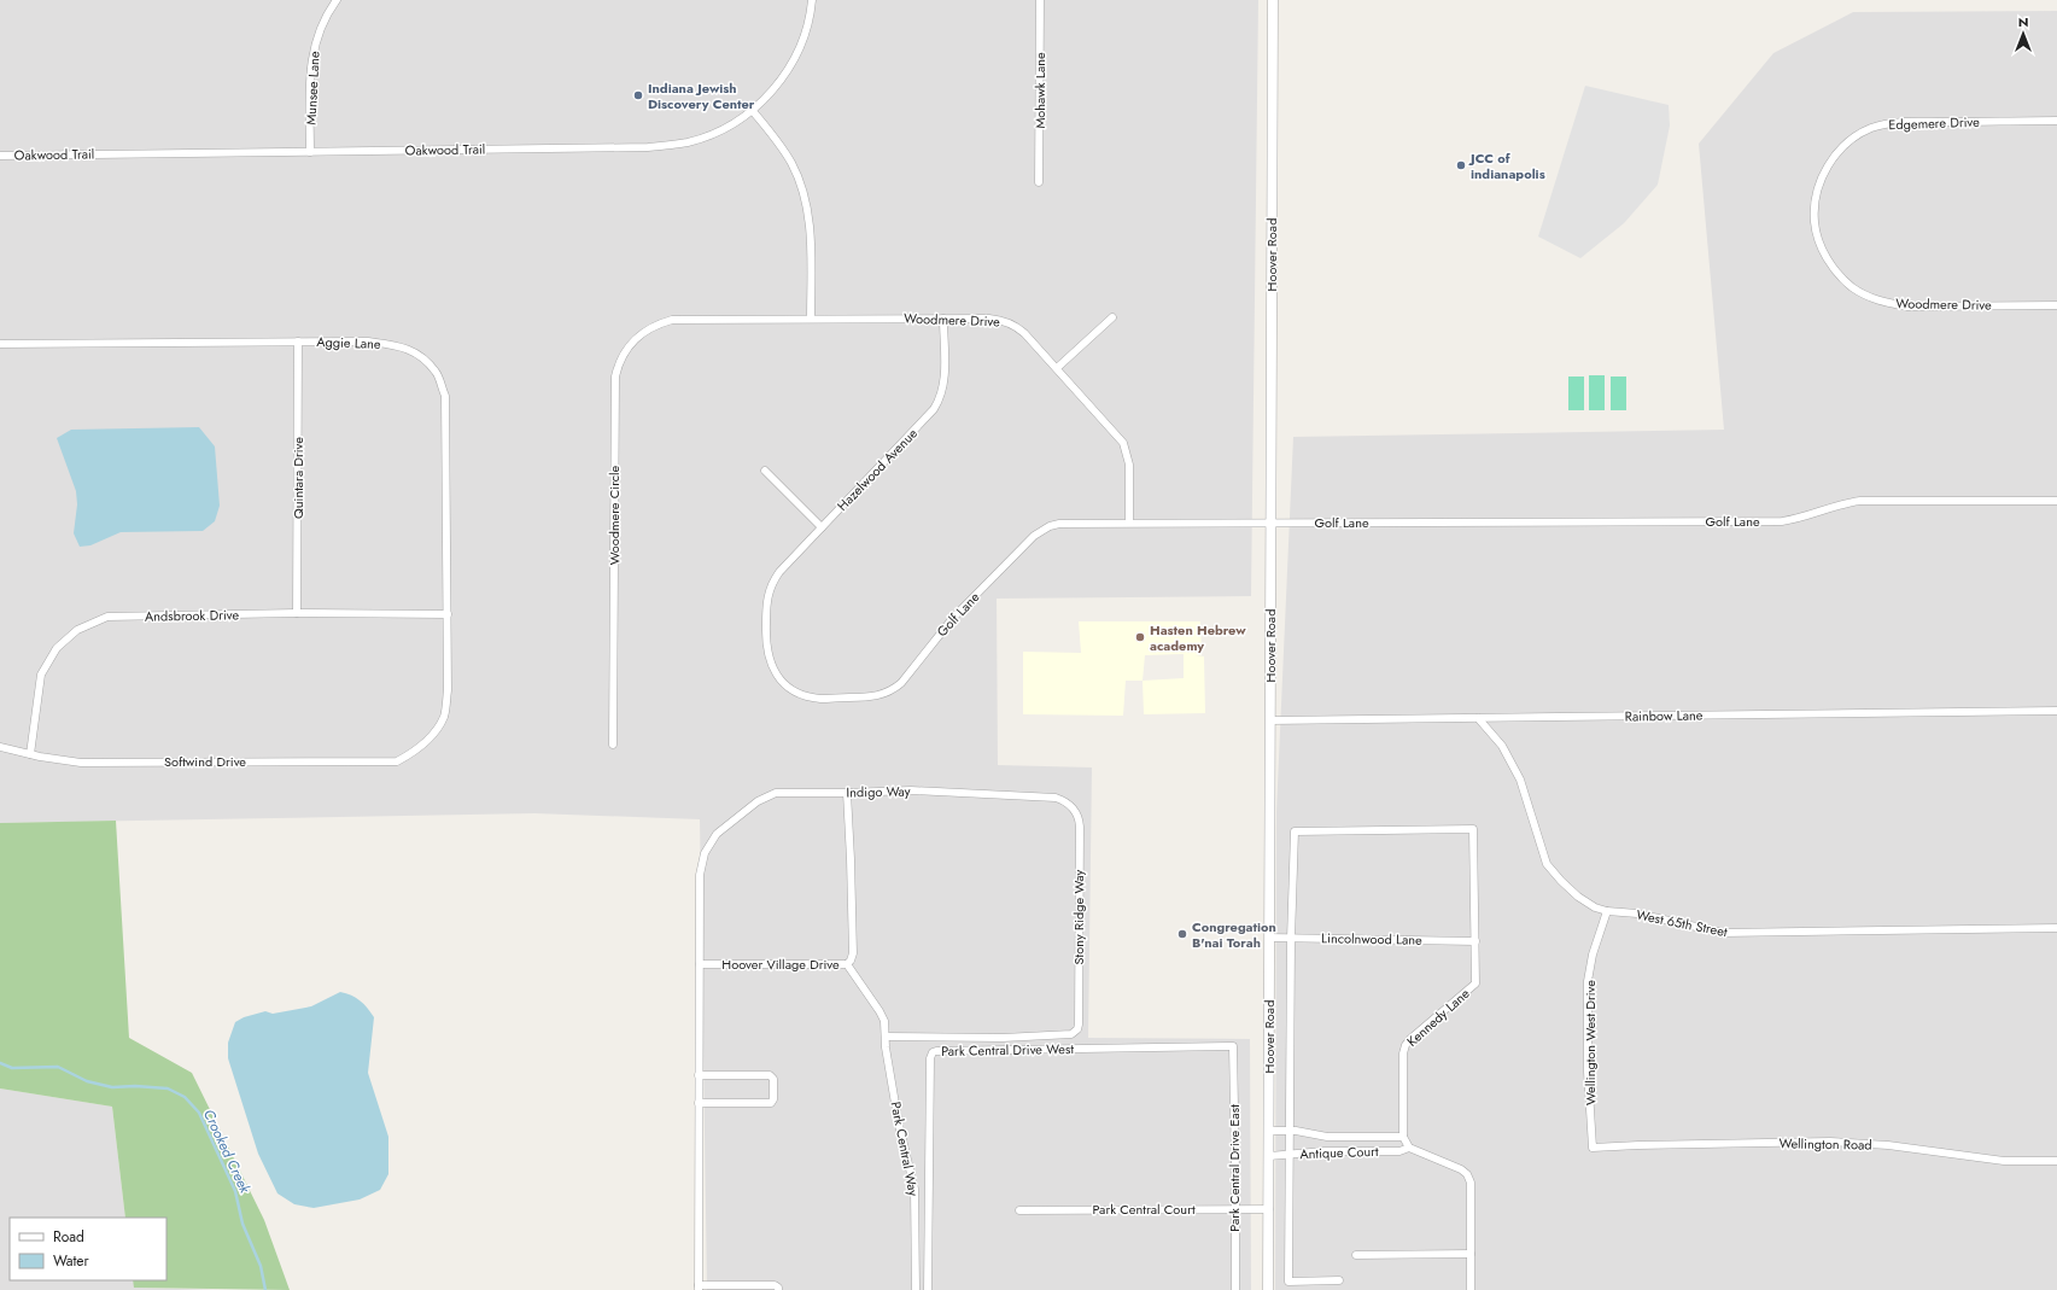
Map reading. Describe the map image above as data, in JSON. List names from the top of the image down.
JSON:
{
  "streets": {
    "street": [
      "Munsee Lane",
      "Mohawk Lane",
      "Edgemere Drive",
      "Oakwood Trail",
      "Hoover Road",
      "Woodmere Drive",
      "Aggie Lane",
      "Hazelwood Avenue",
      "Quintara Drive",
      "Woodmere Circle",
      "Golf Lane",
      "Andsbrook Drive",
      "Rainbow Lane",
      "Softwind Drive",
      "Indigo Way",
      "Stony Ridge Way",
      "West 65th Street",
      "Lincolnwood Lane",
      "Hoover Village Drive",
      "Kennedy Lane",
      "Wellington West Drive",
      "Park Central Drive West",
      "Wellington Road",
      "Park Central Way",
      "Antique Court",
      "Park Central Drive East",
      "Park Central Court"
    ]
  },
  "crossings": [
    ["Munsee Lane", "Oakwood Trail"],
    ["Edgemere Drive", "Woodmere Drive"],
    ["Hoover Road", "Golf Lane"],
    ["Hoover Road", "Rainbow Lane"],
    ["Hoover Road", "Lincolnwood Lane"],
    ["Hoover Road", "Kennedy Lane"],
    ["Hoover Road", "Antique Court"],
    ["Hoover Road", "Park Central Court"],
    ["Woodmere Drive", "Hazelwood Avenue"],
    ["Woodmere Drive", "Woodmere Circle"],
    ["Woodmere Drive", "Golf Lane"],
    ["Aggie Lane", "Quintara Drive"],
    ["Aggie Lane", "Andsbrook Drive"],
    ["Aggie Lane", "Softwind Drive"],
    ["Hazelwood Avenue", "Golf Lane"],
    ["Quintara Drive", "Andsbrook Drive"],
    ["Andsbrook Drive", "Softwind Drive"],
    ["Rainbow Lane", "West 65th Street"],
    ["Indigo Way", "Stony Ridge Way"],
    ["Indigo Way", "Hoover Village Drive"],
    ["Stony Ridge Way", "Hoover Village Drive"],
    ["Stony Ridge Way", "Park Central Way"],
    ["West 65th Street", "Wellington West Drive"],
    ["Lincolnwood Lane", "Kennedy Lane"],
    ["Hoover Village Drive", "Park Central Way"],
    ["Kennedy Lane", "Antique Court"],
    ["Wellington West Drive", "Wellington Road"],
    ["Park Central Drive West", "Park Central Drive East"],
    ["Park Central Drive East", "Park Central Court"]
  ],
  "water": ["Crooked Creek"],
  "places": [
    "Indiana Jewish Discovery Center",
    "JCC of indianapolis",
    "Hasten Hebrew academy",
    "Congregation B'nai Torah"
  ],
  "legend": ["Road", "Water"],
  "north": "top"
}
